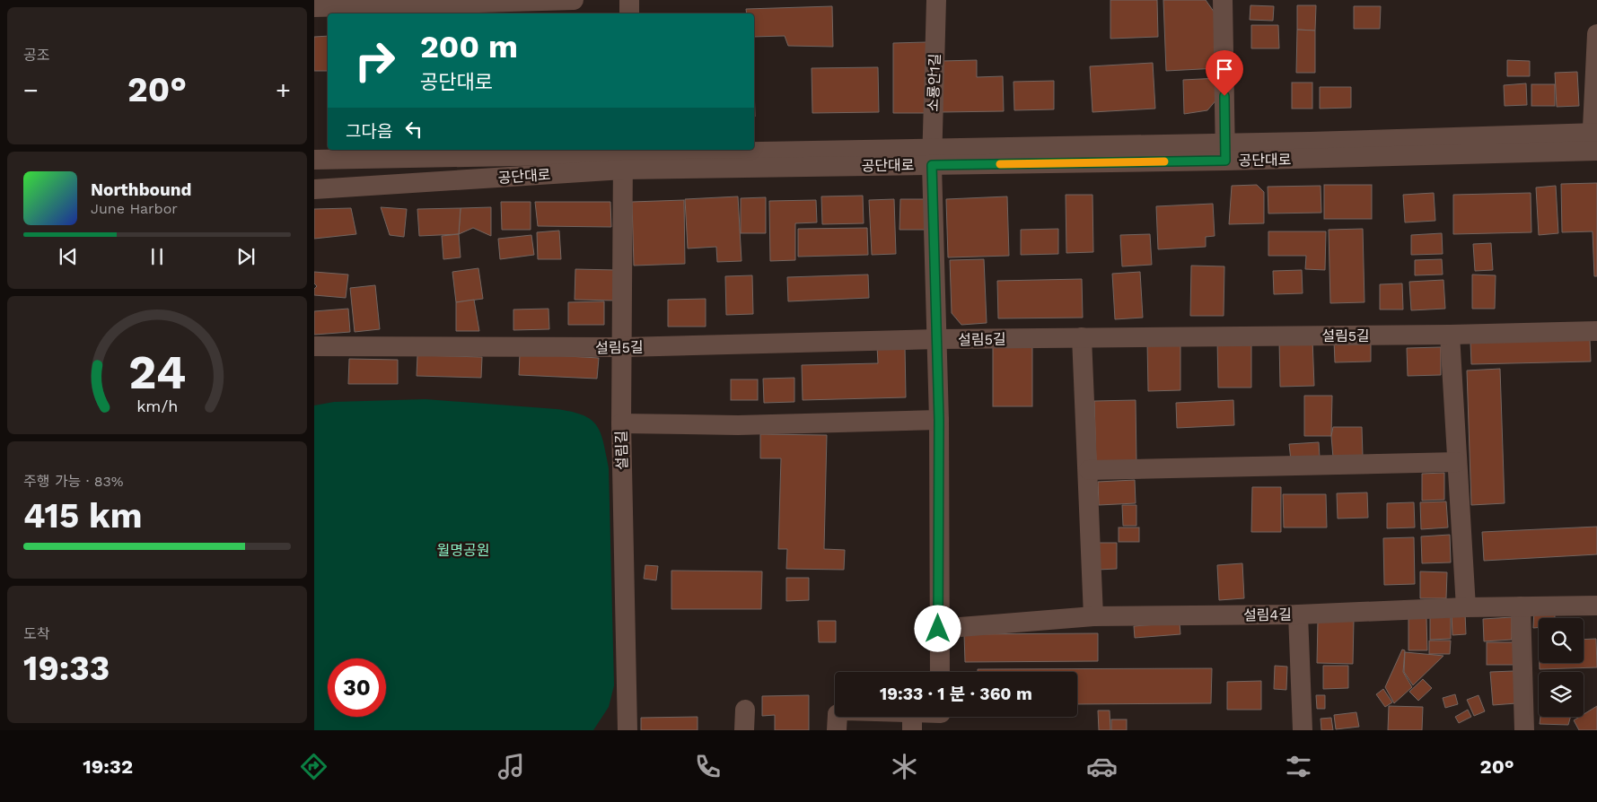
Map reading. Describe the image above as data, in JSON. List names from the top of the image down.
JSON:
{
  "streets": {
    "street": [
      "소룡안1길",
      "공단대로",
      "설림5길",
      "설림길",
      "설림4길"
    ]
  },
  "crossings": [
    ["소룡안1길", "공단대로"],
    ["소룡안1길", "설림5길"],
    ["소룡안1길", "설림4길"],
    ["공단대로", "설림길"],
    ["설림5길", "설림길"]
  ],
  "parks": ["월명공원"],
  "page": {
    "tile": [
      "공조",
      ["주행 가능 · 83%", "415 km"],
      ["도착", "19:33"]
    ],
    "turn": ["200 m", "공단대로"],
    "heat": ["−", "20°", "+"],
    "then": "그다음",
    "song": ["Northbound", "June Harbor"],
    "limit": "30",
    "trip": "19:33 · 1 분 · 360 m",
    "tabs": ["19:32", "20°"],
    "gauge": ["24", "km/h"]
  }
}
